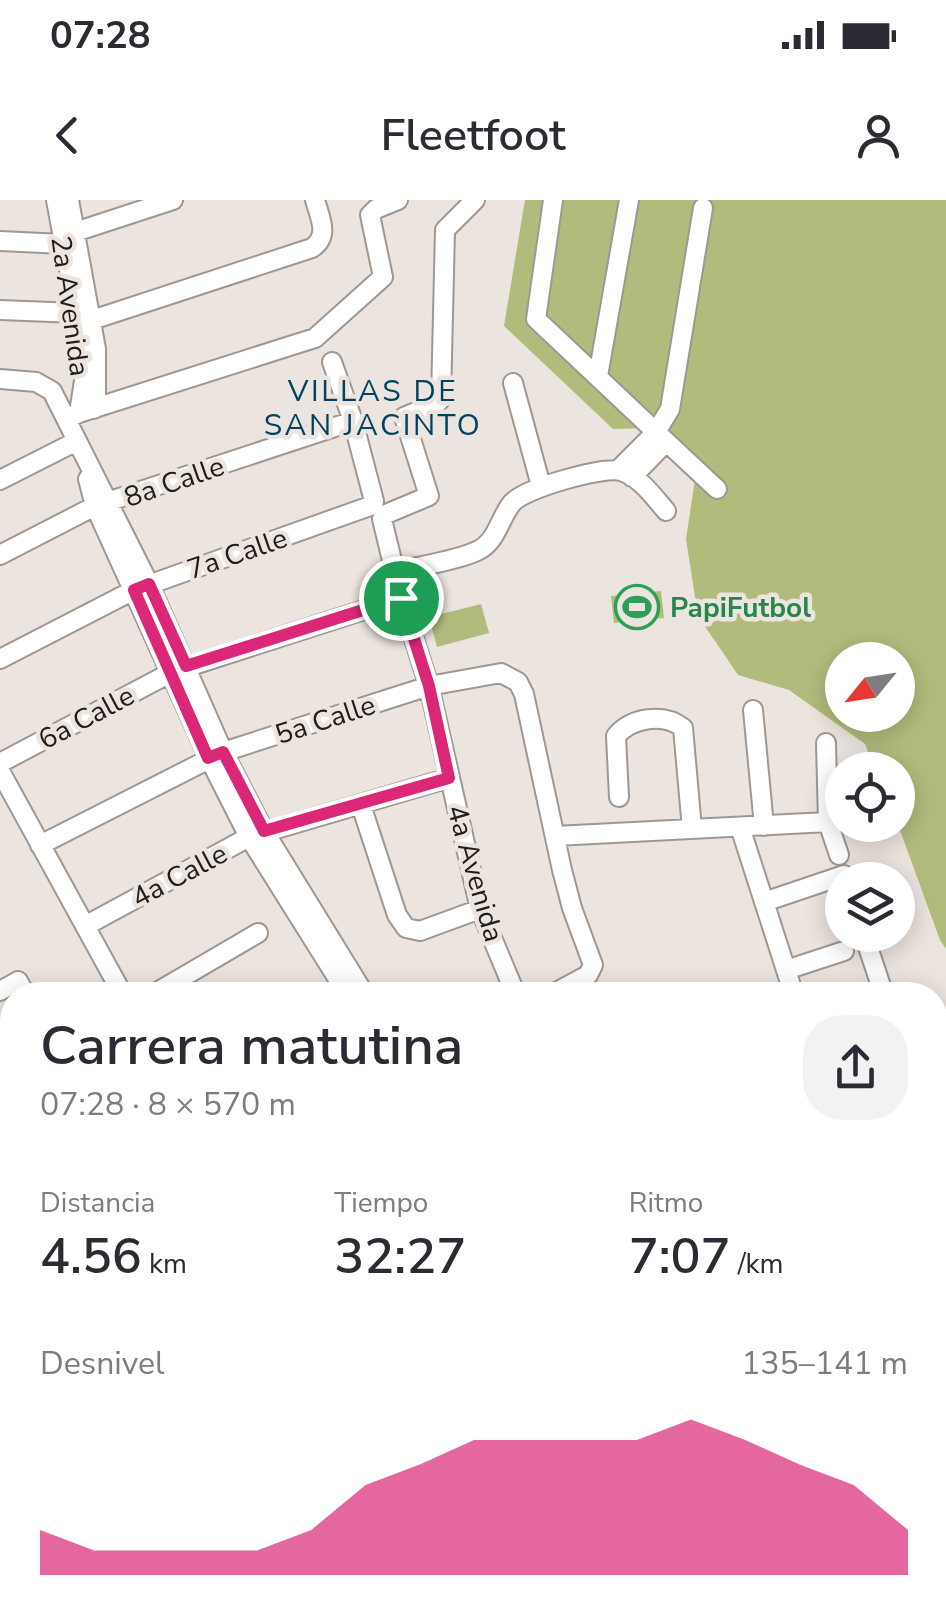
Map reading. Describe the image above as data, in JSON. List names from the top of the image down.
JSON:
{
  "streets": {
    "street": [
      "2a Avenida",
      "8a Calle",
      "7a Calle",
      "6a Calle",
      "5a Calle",
      "4a Avenida",
      "4a Calle"
    ]
  },
  "crossings": [
    ["2a Avenida", "8a Calle"],
    ["2a Avenida", "7a Calle"],
    ["2a Avenida", "6a Calle"],
    ["2a Avenida", "5a Calle"],
    ["2a Avenida", "4a Calle"],
    ["8a Calle", "4a Avenida"],
    ["7a Calle", "4a Avenida"],
    ["6a Calle", "4a Avenida"],
    ["5a Calle", "4a Avenida"],
    ["4a Avenida", "4a Calle"]
  ],
  "districts": ["VILLAS DE SAN JACINTO"],
  "places": {
    "sports": ["PapiFutbol"]
  },
  "north": "bottom left",
  "page": {
    "status": "07:28",
    "header": "Fleetfoot",
    "heading": ["Carrera matutina", "07:28 · 8 × 570 m"],
    "stats": [
      ["Distancia", "4.56 km"],
      ["Tiempo", "32:27"],
      ["Ritmo", "7:07 /km"]
    ],
    "chart": ["Desnivel", "135–141 m"]
  }
}
